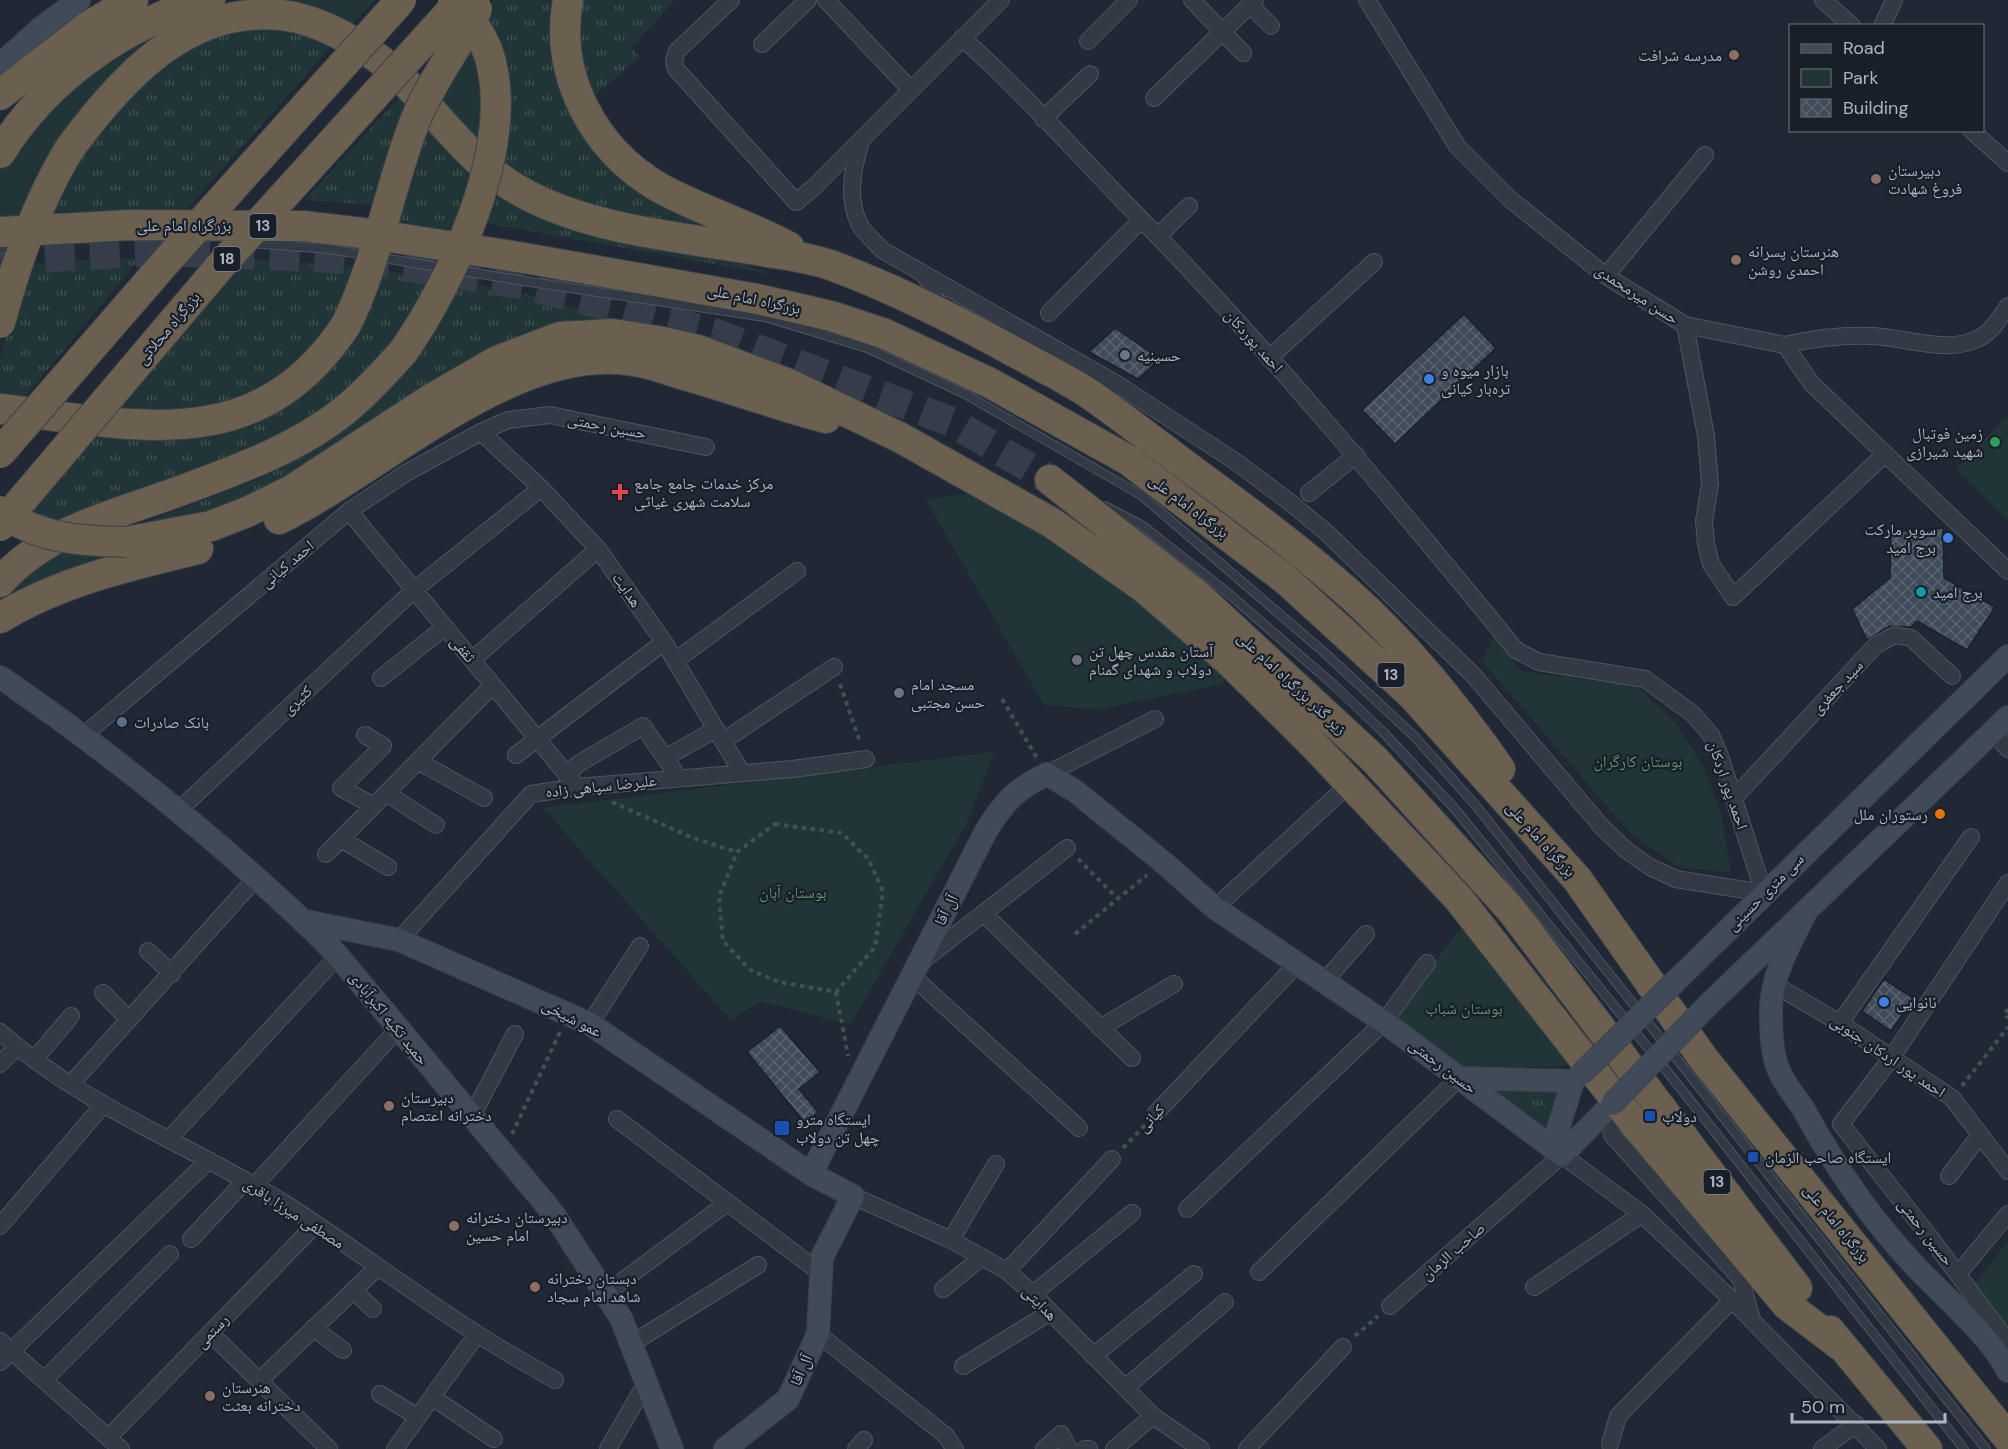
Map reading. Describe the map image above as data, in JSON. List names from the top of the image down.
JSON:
{
  "streets": {
    "highway": [
      "بزرگراه امام علی",
      "13",
      "18",
      "بزرگراه محلاتی",
      "زیر گذر بزرگراه امام علی"
    ],
    "main road": [
      "حسین رحمتی",
      "سی متری حسینی",
      "آل آقا",
      "حمید تکیه اکبرآبادی",
      "عمو شیخی"
    ],
    "street": [
      "حسن میرمحمدی",
      "احمد پوردکان",
      "احمد کیانی",
      "هدایت",
      "ثقفی",
      "سید جعفری",
      "کثیری",
      "احمد پور اردکان",
      "علیرضا سپاهی زاده",
      "احمد پور اردکان جنوبی",
      "کیانی",
      "مصطفی میرزا باقری",
      "صاحب الزمان",
      "هدایتی",
      "رستمی"
    ]
  },
  "crossings": [
    ["13", "زیر گذر بزرگراه امام علی"],
    ["احمد پوردکان", "احمد پور اردکان"],
    ["حسین رحمتی", "احمد کیانی"],
    ["حسین رحمتی", "سی متری حسینی"],
    ["حسین رحمتی", "آل آقا"],
    ["حسین رحمتی", "احمد پور اردکان جنوبی"],
    ["حسین رحمتی", "کیانی"],
    ["حسین رحمتی", "صاحب الزمان"],
    ["احمد کیانی", "هدایت"],
    ["احمد کیانی", "ثقفی"],
    ["احمد کیانی", "حمید تکیه اکبرآبادی"],
    ["هدایت", "کثیری"],
    ["هدایت", "علیرضا سپاهی زاده"],
    ["ثقفی", "کثیری"],
    ["ثقفی", "علیرضا سپاهی زاده"],
    ["سید جعفری", "احمد پور اردکان"],
    ["کثیری", "حمید تکیه اکبرآبادی"],
    ["احمد پور اردکان", "سی متری حسینی"],
    ["علیرضا سپاهی زاده", "عمو شیخی"],
    ["سی متری حسینی", "صاحب الزمان"],
    ["آل آقا", "عمو شیخی"],
    ["آل آقا", "هدایتی"],
    ["حمید تکیه اکبرآبادی", "عمو شیخی"],
    ["عمو شیخی", "هدایتی"],
    ["مصطفی میرزا باقری", "رستمی"]
  ],
  "parks": ["بوستان کارگران", "بوستان آبان", "بوستان شباب"],
  "places": {
    "other": [
      "مدرسه شرافت",
      "دبیرستان فروغ شهادت",
      "هنرستان پسرانه احمدی روشن",
      "حسینیه",
      "بازار میوه و تره‌بار کیانی",
      "زمین فوتبال شهید شیرازی",
      "سوپر مارکت برج امید",
      "برج امید",
      "آستان مقدس چهل تن دولاب و شهدای گمنام",
      "مسجد امام حسن مجتبی",
      "بانک صادرات",
      "رستوران ملل",
      "نانوایی",
      "دبیرستان دخترانه اعتصام",
      "دبیرستان دخترانه امام حسین",
      "دبستان دخترانه شاهد امام سجاد",
      "هنرستان دخترانه بعثت"
    ],
    "health": ["مرکز خدمات جامع جامع سلامت شهری غیاثی"],
    "transit": ["دولاب", "ایستگاه مترو چهل تن دولاب", "ایستگاه صاحب الزمان"]
  },
  "legend": ["Road", "Park", "Building"],
  "scale_bar": "50 m"
}
